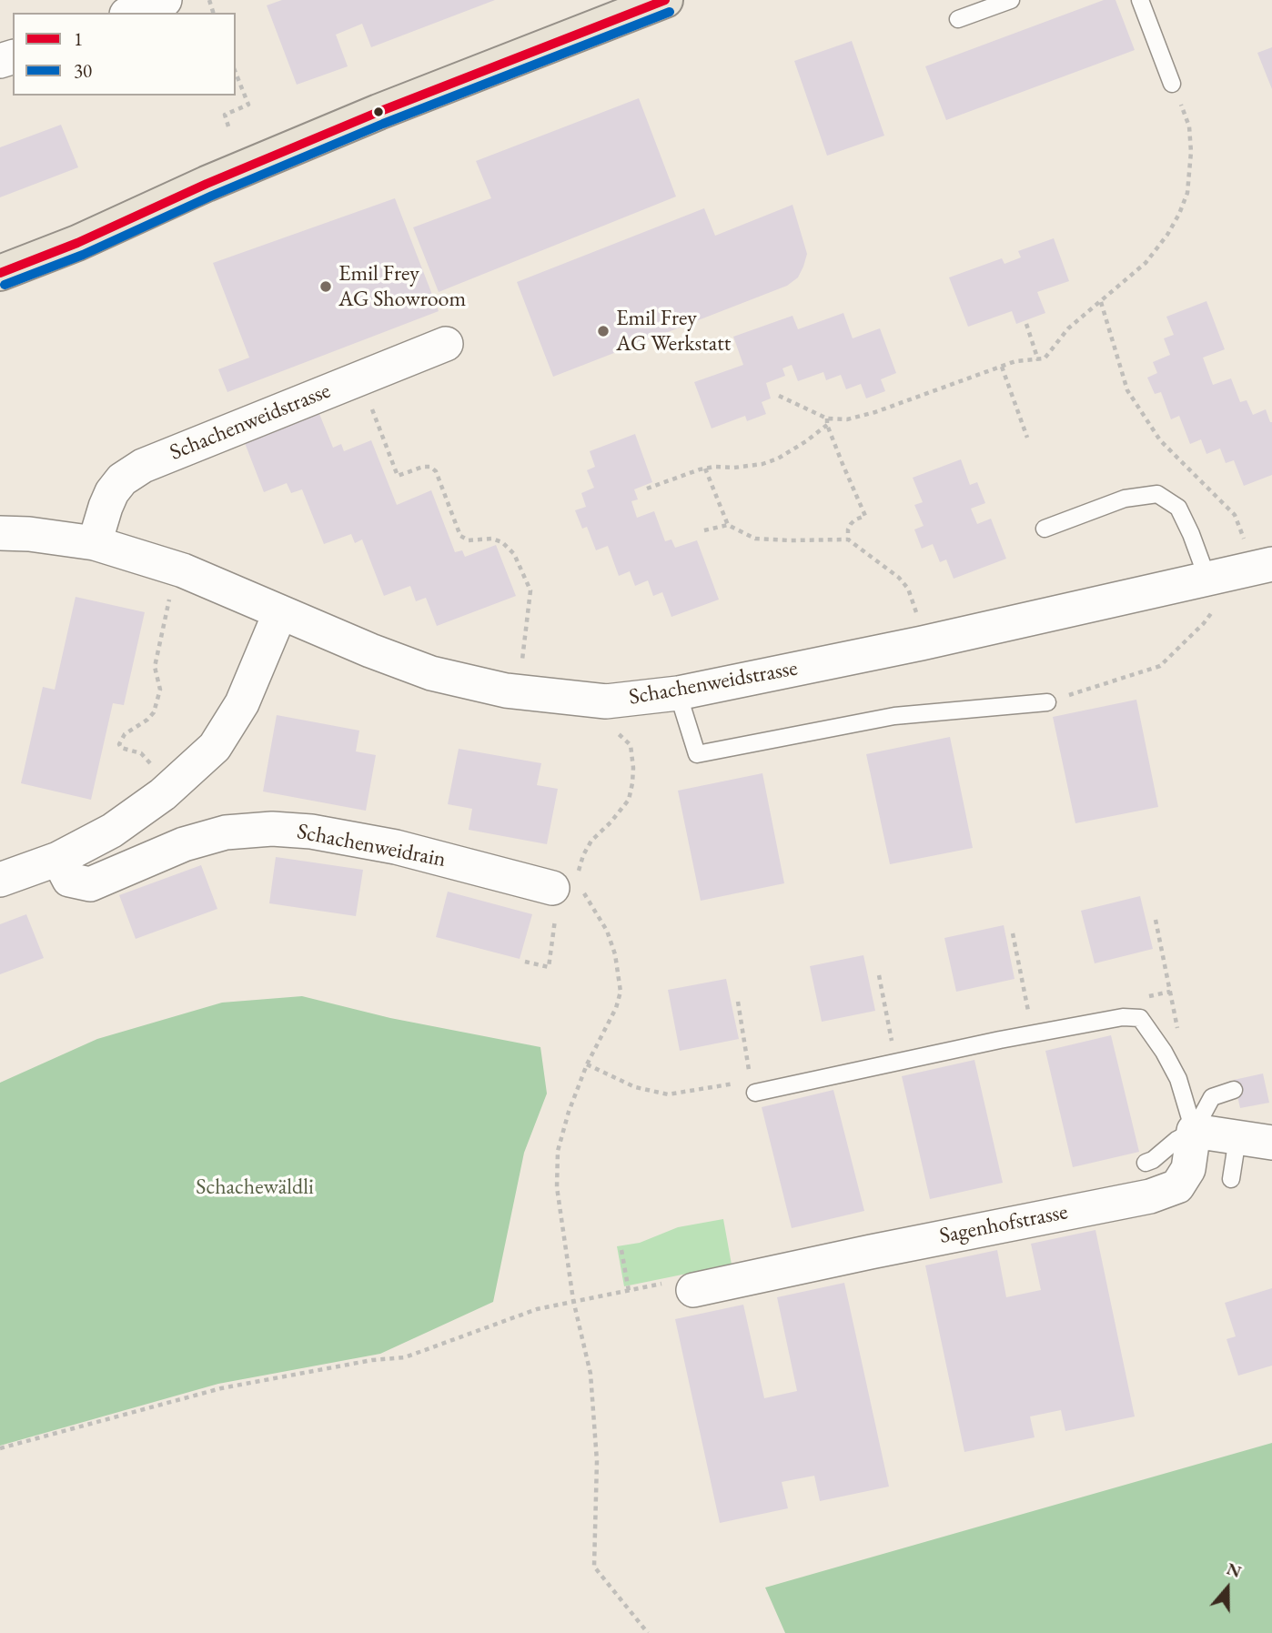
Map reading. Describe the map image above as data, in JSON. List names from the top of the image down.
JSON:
{
  "streets": {
    "street": ["Schachenweidstrasse", "Schachenweidrain", "Sagenhofstrasse"]
  },
  "parks": ["Schachewäldli"],
  "places": ["Emil Frey AG Showroom", "Emil Frey AG Werkstatt"],
  "lines": ["transit line 1", "transit line 30"],
  "legend": ["1", "30"],
  "north": "top"
}
